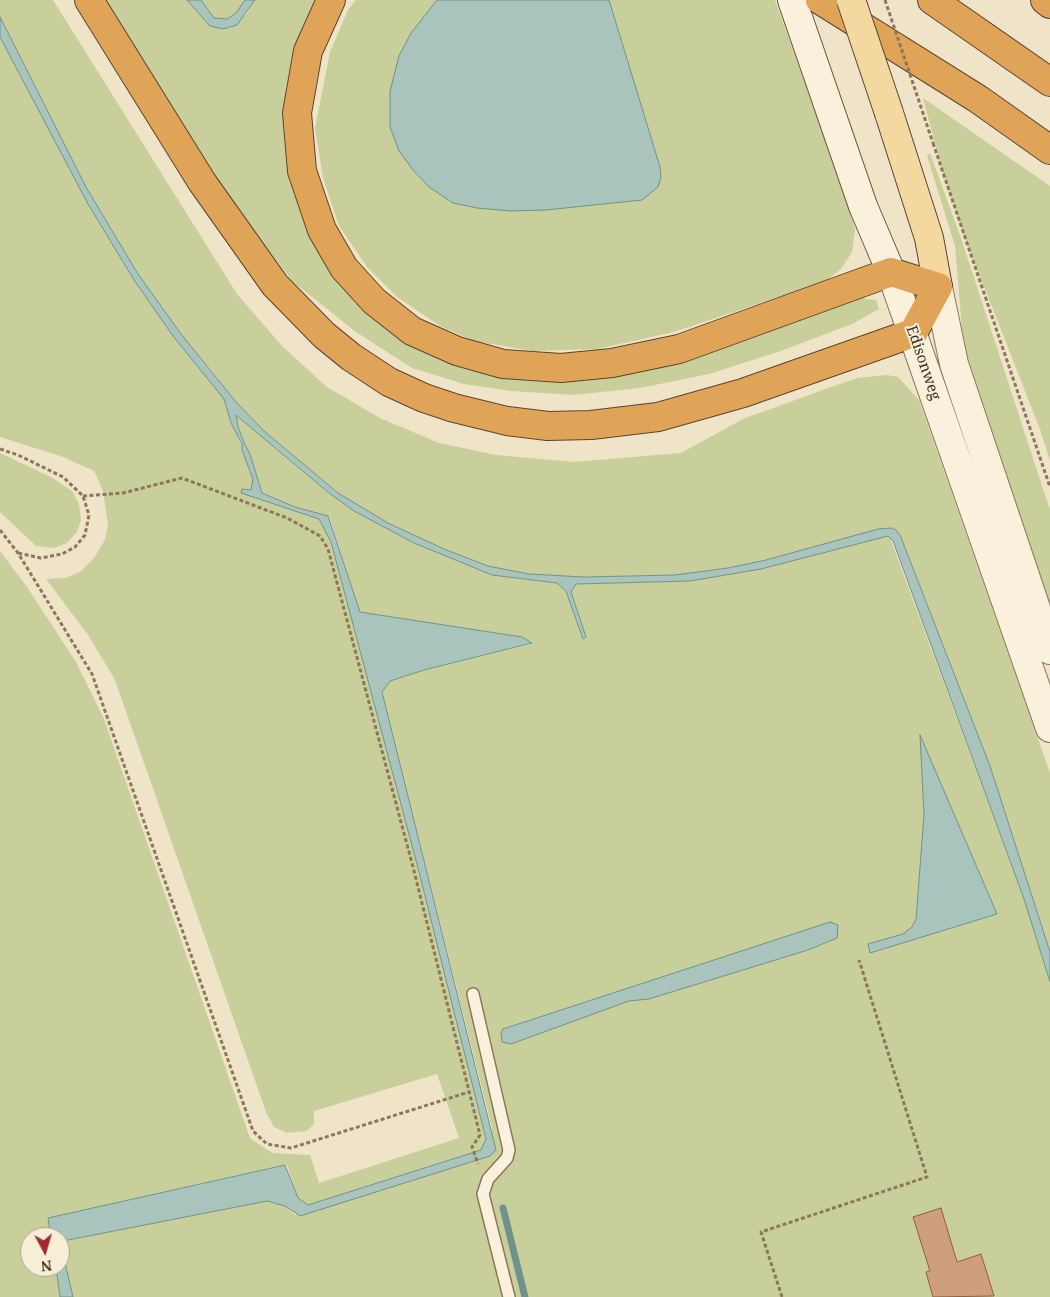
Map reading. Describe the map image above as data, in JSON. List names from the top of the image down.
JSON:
{
  "streets": {
    "main road": ["Edisonweg"]
  },
  "north": "bottom"
}
